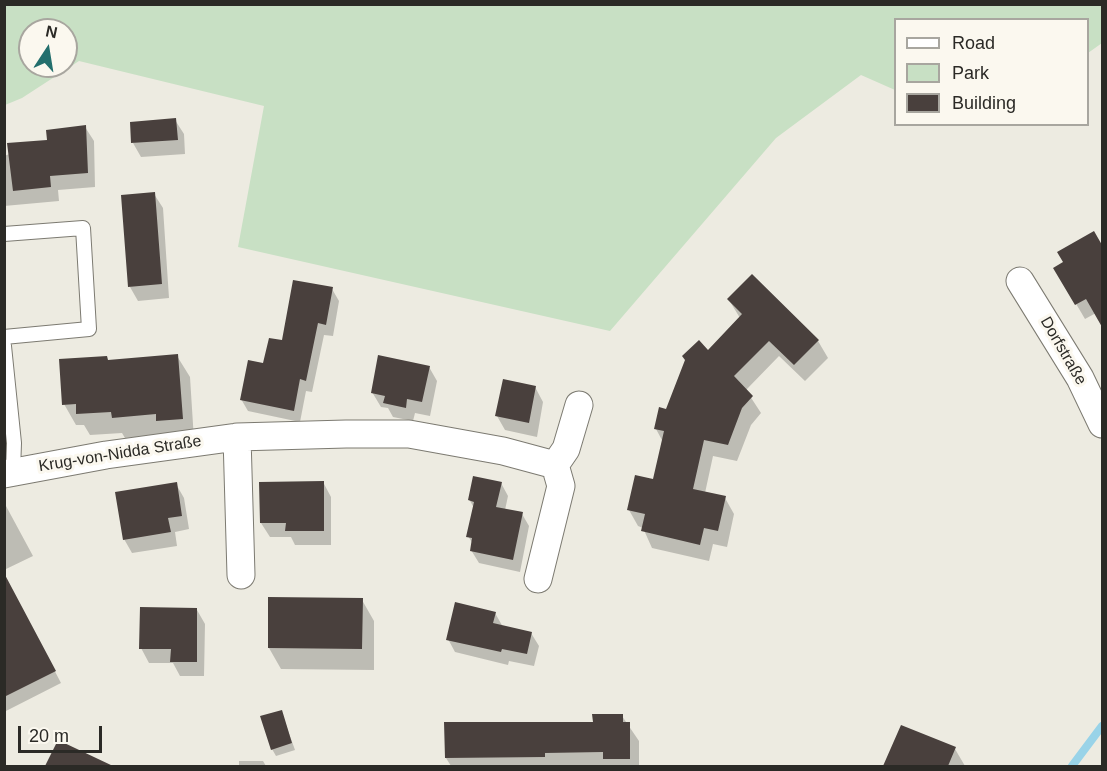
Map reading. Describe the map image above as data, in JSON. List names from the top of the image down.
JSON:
{
  "streets": {
    "street": ["Dorfstraße", "Krug-von-Nidda Straße"]
  },
  "legend": ["Road", "Park", "Building"],
  "scale_bar": "20 m",
  "north": "top"
}
